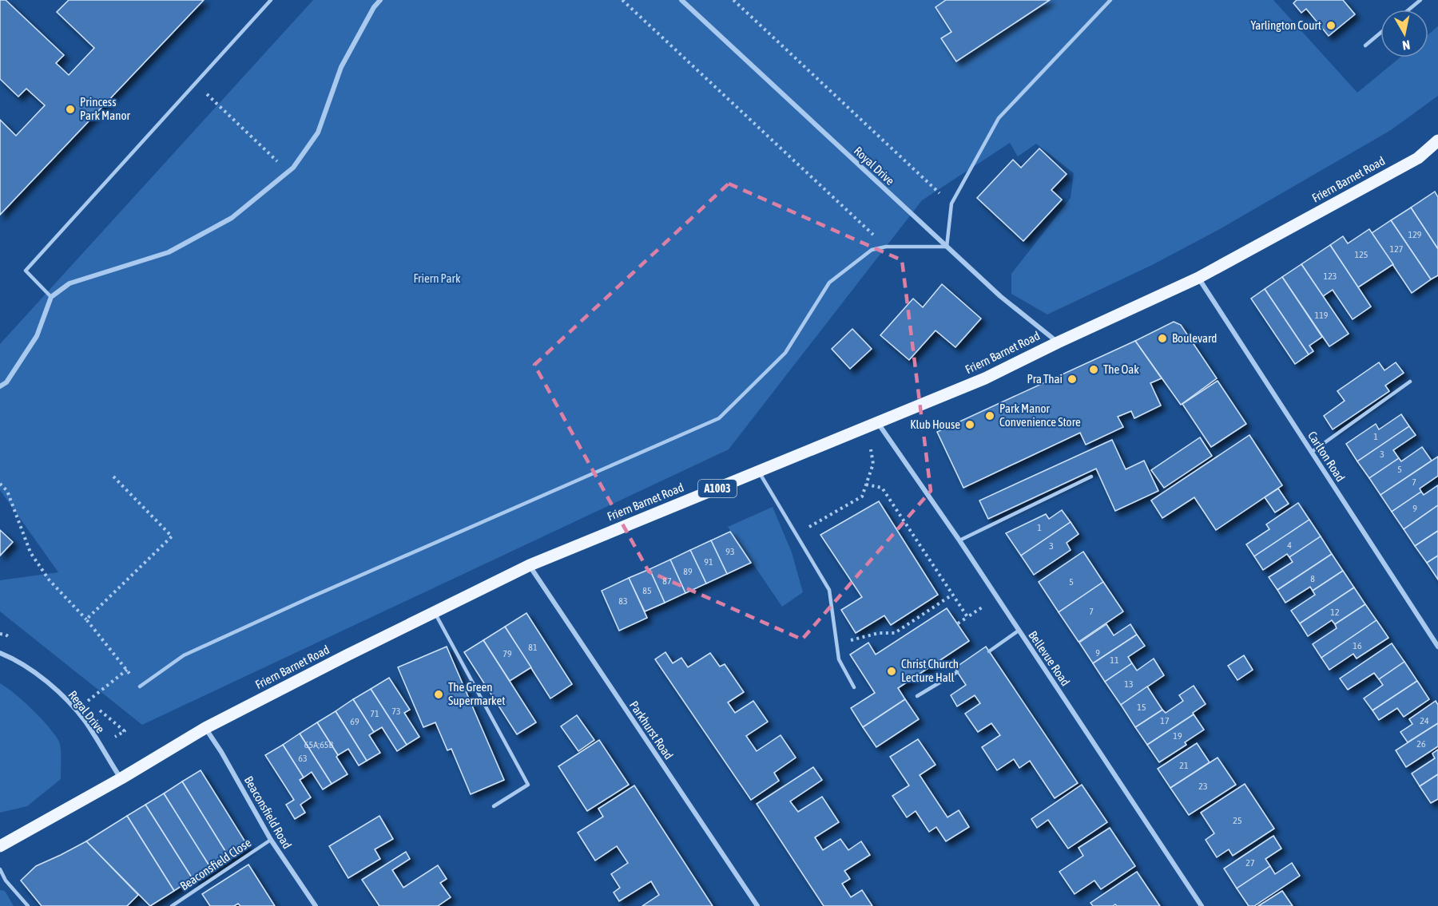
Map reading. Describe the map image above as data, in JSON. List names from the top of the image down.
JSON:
{
  "streets": {
    "main road": ["Friern Barnet Road", "A1003"],
    "street": [
      "Royal Drive",
      "Carlton Road",
      "Bellevue Road",
      "Regal Drive",
      "Parkhurst Road",
      "Beaconsfield Road"
    ],
    "lane": ["Beaconsfield Close"]
  },
  "crossings": [
    ["Royal Drive", "Friern Barnet Road"],
    ["Friern Barnet Road", "Carlton Road"],
    ["Friern Barnet Road", "Bellevue Road"],
    ["Friern Barnet Road", "Regal Drive"],
    ["Friern Barnet Road", "Parkhurst Road"],
    ["Friern Barnet Road", "Beaconsfield Road"],
    ["Beaconsfield Road", "Beaconsfield Close"]
  ],
  "parks": ["Friern Park"],
  "places": [
    "Yarlington Court",
    "Princess Park Manor",
    "Boulevard",
    "The Oak",
    "Pra Thai",
    "Park Manor Convenience Store",
    "Klub House",
    "Christ Church Lecture Hall",
    "The Green Supermarket"
  ],
  "house_numbers": [
    "129",
    "127",
    "125",
    "123",
    "119",
    "1",
    "3",
    "5",
    "7",
    "9",
    "1",
    "4",
    "3",
    "93",
    "91",
    "89",
    "8",
    "87",
    "5",
    "85",
    "83",
    "7",
    "12",
    "16",
    "81",
    "9",
    "79",
    "11",
    "13",
    "15",
    "73",
    "71",
    "17",
    "24",
    "69",
    "19",
    "26",
    "65A;65B",
    "63",
    "21",
    "23",
    "25",
    "27"
  ],
  "north": "bottom"
}
